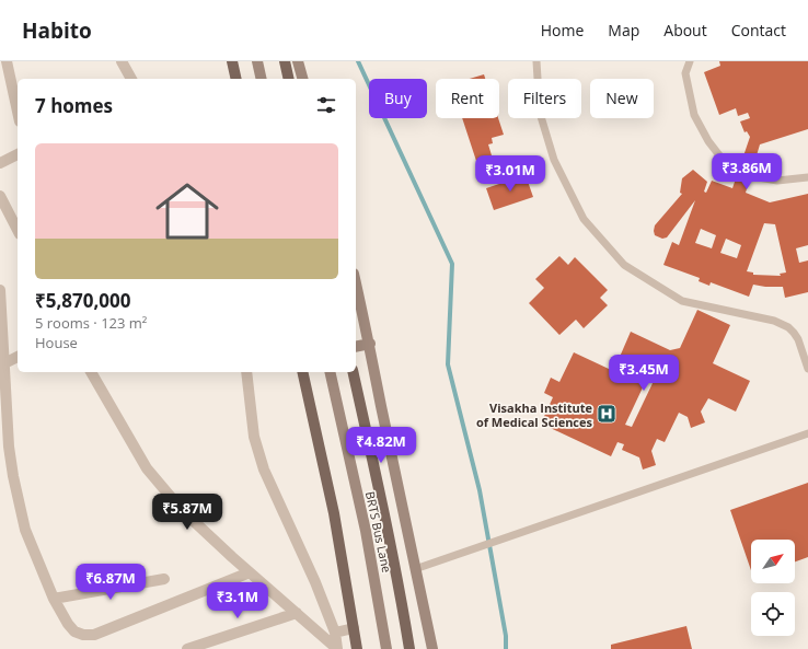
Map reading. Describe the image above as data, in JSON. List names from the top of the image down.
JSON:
{
  "streets": {
    "street": ["BRTS Bus Lane"]
  },
  "places": {
    "hospital": ["Visakha Institute of Medical Sciences"]
  },
  "north": "top right",
  "page": {
    "header": "Habito",
    "nav": [
      "Home",
      "Map",
      "About",
      "Contact"
    ],
    "chip": [
      "Buy",
      "Rent",
      "Filters",
      "New"
    ],
    "heading": "7 homes",
    "list": [
      {
        "name": "₹5,870,000",
        "note": "5 rooms · 123 m² · House"
      }
    ],
    "price": [
      "₹3.86M",
      "₹3.01M",
      "₹3.45M",
      "₹4.82M",
      "₹5.87M",
      "₹6.87M",
      "₹3.1M"
    ]
  }
}
